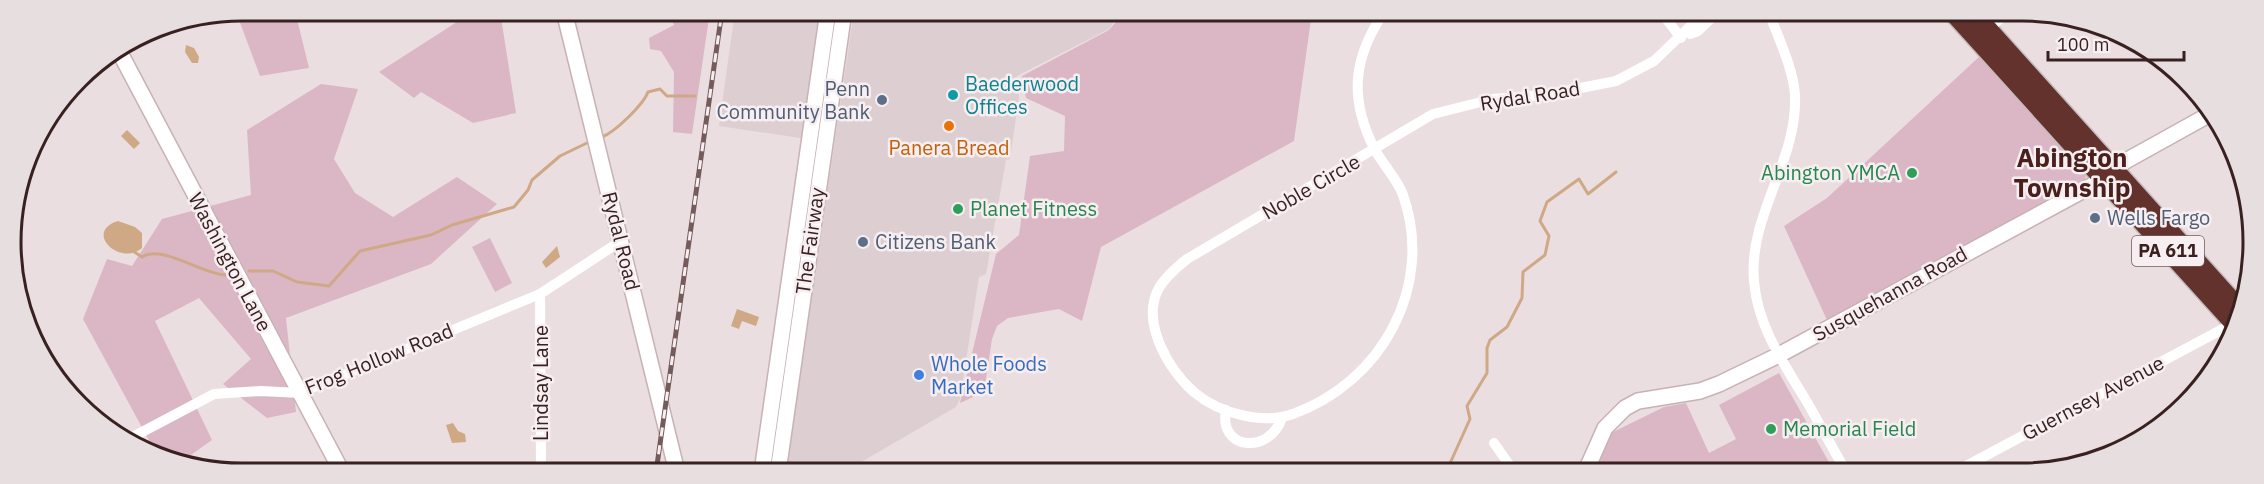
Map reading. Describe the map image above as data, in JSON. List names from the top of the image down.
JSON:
{
  "streets": {
    "highway": ["PA 611"],
    "main road": [
      "Rydal Road",
      "The Fairway",
      "Washington Lane",
      "Susquehanna Road"
    ],
    "street": [
      "Noble Circle",
      "Frog Hollow Road",
      "Lindsay Lane",
      "Guernsey Avenue"
    ]
  },
  "crossings": [
    ["Rydal Road", "Noble Circle"],
    ["Rydal Road", "Frog Hollow Road"],
    ["PA 611", "Susquehanna Road"],
    ["Washington Lane", "Frog Hollow Road"],
    ["Frog Hollow Road", "Lindsay Lane"]
  ],
  "districts": ["Abington Township"],
  "places": [
    "Baederwood Offices",
    "Penn Community Bank",
    "Panera Bread",
    "Abington YMCA",
    "Planet Fitness",
    "Wells Fargo",
    "Citizens Bank",
    "Whole Foods Market",
    "Memorial Field"
  ],
  "scale_bar": "100 m"
}
